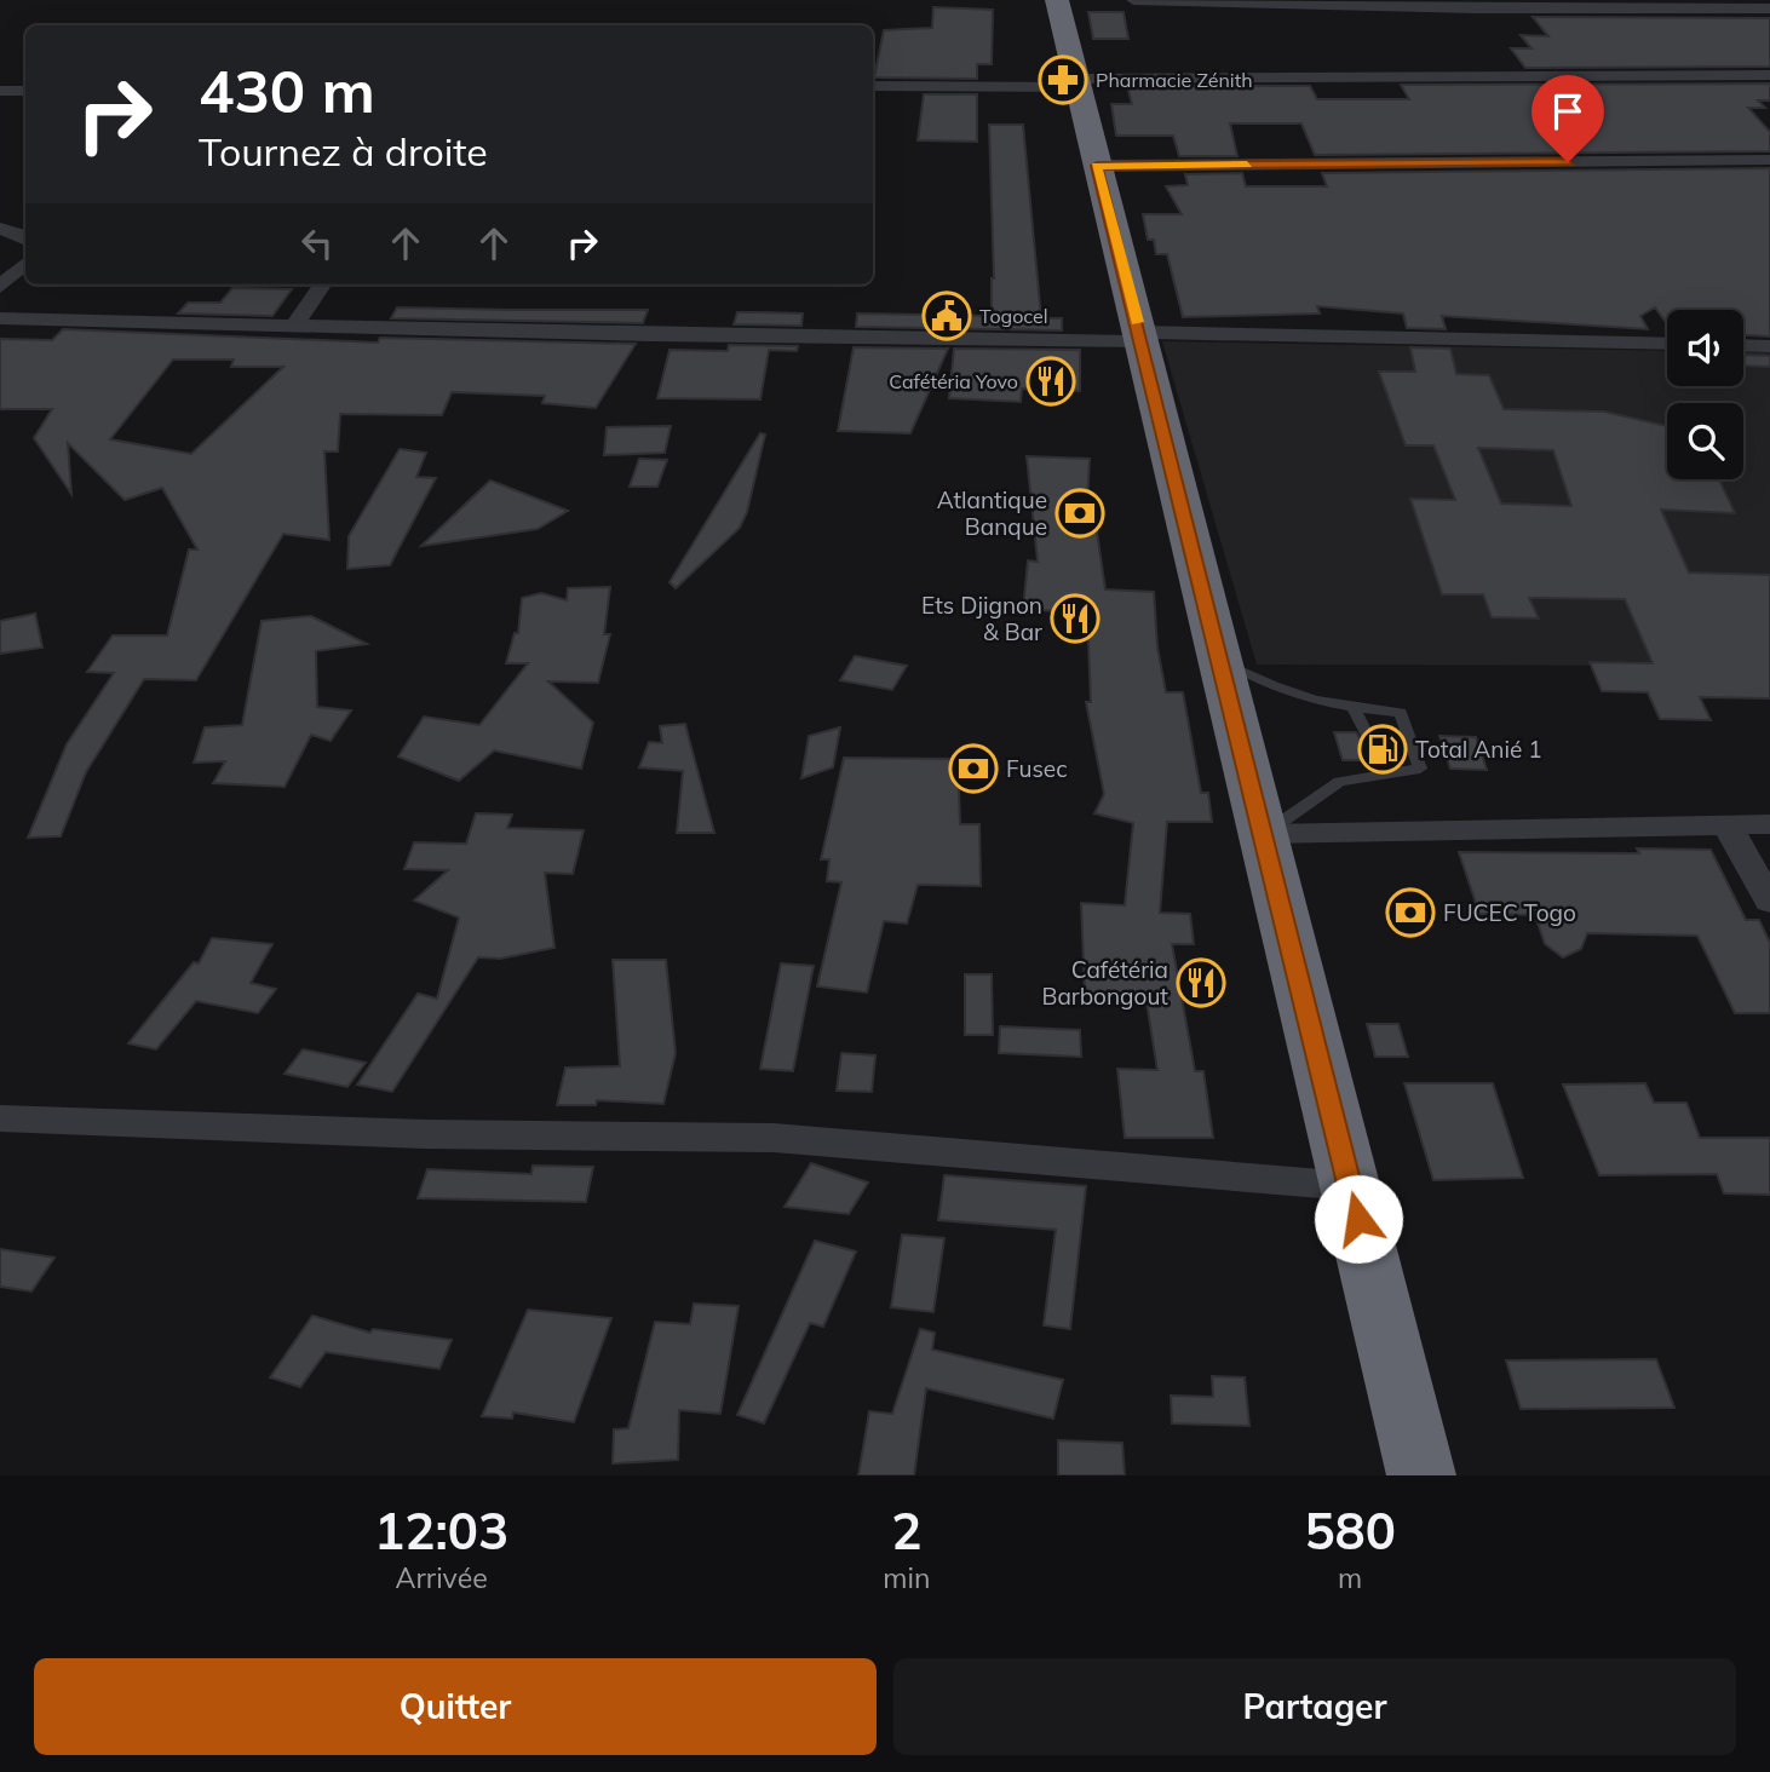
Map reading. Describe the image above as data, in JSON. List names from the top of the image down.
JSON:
{
  "places": {
    "pharmacy": ["Pharmacie Zénith"],
    "public building": ["Togocel"],
    "restaurant": ["Cafétéria Yovo", "Ets Djignon & Bar", "Cafétéria Barbongout"],
    "bank": ["Atlantique Banque", "Fusec", "FUCEC Togo"],
    "fuel station": ["Total Anié 1"]
  },
  "page": {
    "turn": ["430 m", "Tournez à droite"],
    "eta": [
      "12:03",
      "Arrivée",
      "2",
      "min",
      "580",
      "m"
    ],
    "buttons": ["Quitter", "Partager"]
  }
}
